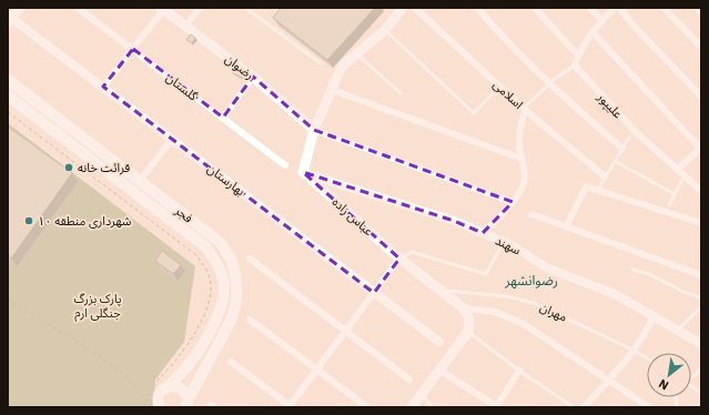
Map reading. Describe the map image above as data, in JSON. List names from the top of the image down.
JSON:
{
  "streets": {
    "main road": ["رضوان", "فجر", "عباس زاده"],
    "street": [
      "گلستان",
      "اسلامی",
      "علیپور",
      "بهارستان",
      "سهند",
      "مهران"
    ]
  },
  "crossings": [
    ["عباس زاده", "سهند"],
    ["عباس زاده", "مهران"]
  ],
  "districts": ["رضوانشهر"],
  "parks": ["پارک بزرگ جنگلی ارم"],
  "places": ["قرائت خانه", "شهرداری منطقه ۱۰"],
  "north": "bottom left"
}
